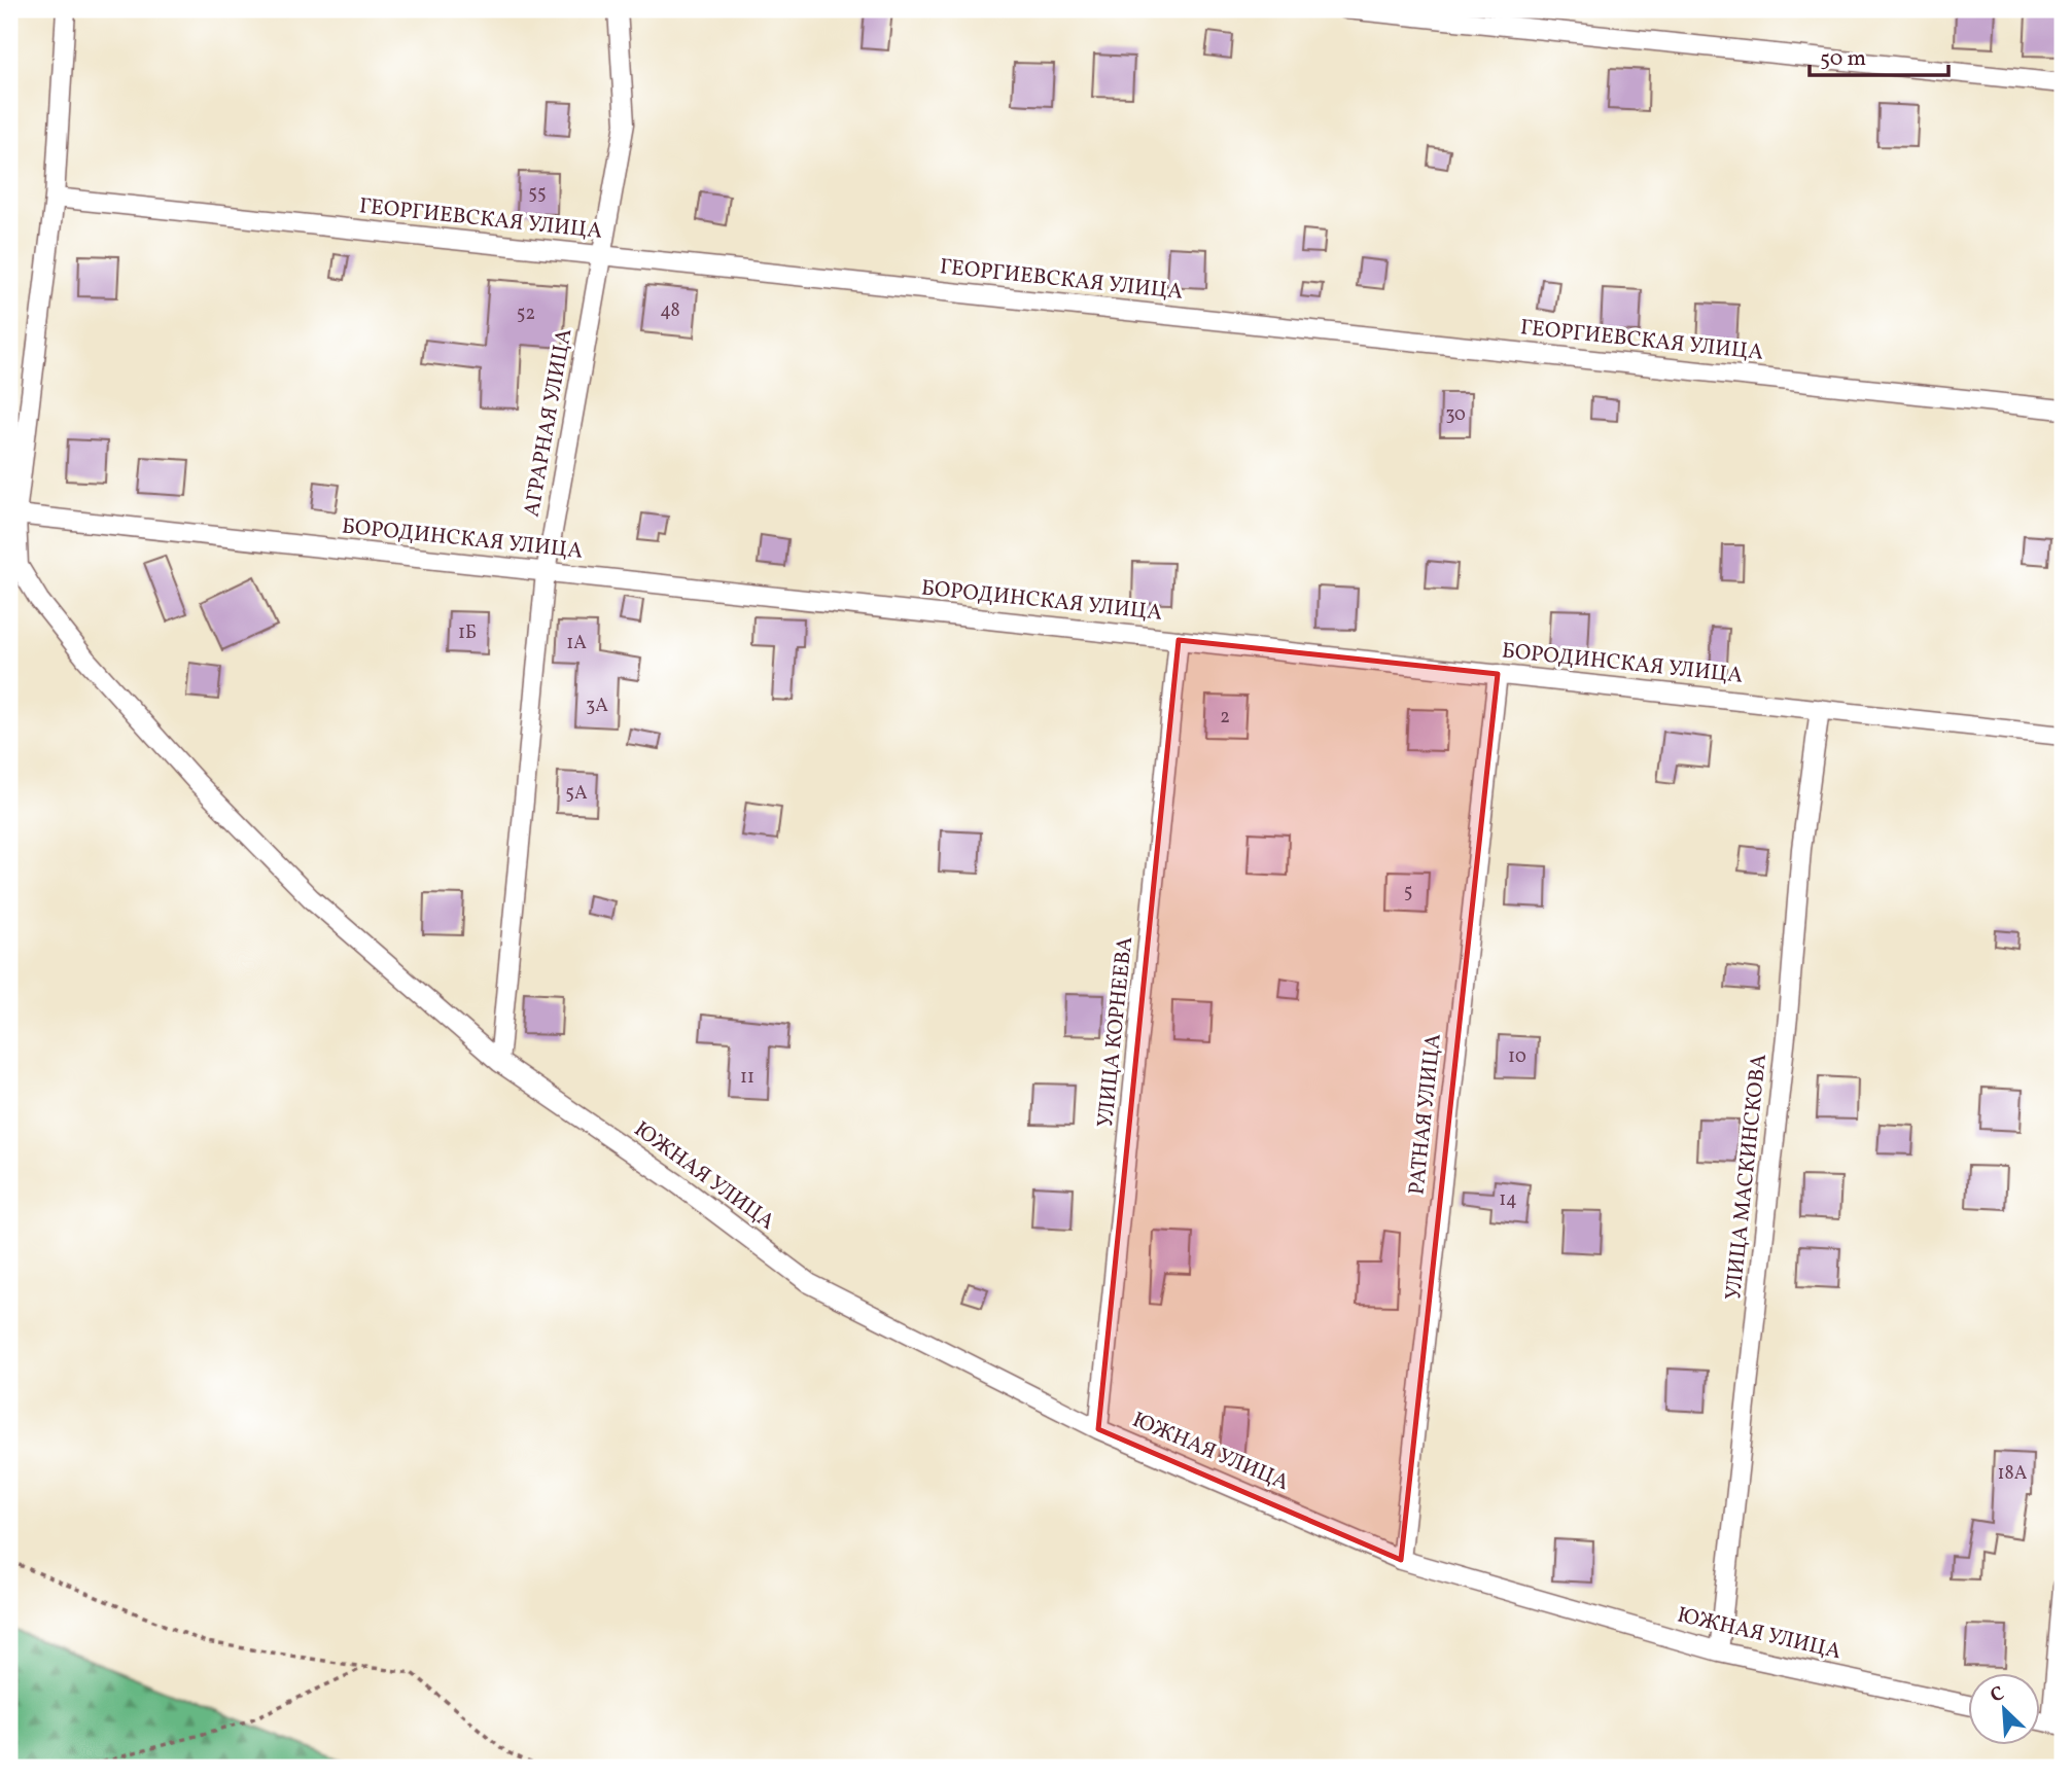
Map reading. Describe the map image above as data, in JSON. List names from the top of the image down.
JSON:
{
  "streets": {
    "street": [
      "ГЕОРГИЕВСКАЯ УЛИЦА",
      "АГРАРНАЯ УЛИЦА",
      "БОРОДИНСКАЯ УЛИЦА",
      "УЛИЦА КОРНЕЕВА",
      "РАТНАЯ УЛИЦА",
      "ЮЖНАЯ УЛИЦА",
      "УЛИЦА МАСКИНСКОВА"
    ]
  },
  "crossings": [
    ["ГЕОРГИЕВСКАЯ УЛИЦА", "АГРАРНАЯ УЛИЦА"],
    ["ГЕОРГИЕВСКАЯ УЛИЦА", "ЮЖНАЯ УЛИЦА"],
    ["АГРАРНАЯ УЛИЦА", "БОРОДИНСКАЯ УЛИЦА"],
    ["АГРАРНАЯ УЛИЦА", "ЮЖНАЯ УЛИЦА"],
    ["БОРОДИНСКАЯ УЛИЦА", "УЛИЦА КОРНЕЕВА"],
    ["БОРОДИНСКАЯ УЛИЦА", "РАТНАЯ УЛИЦА"],
    ["БОРОДИНСКАЯ УЛИЦА", "ЮЖНАЯ УЛИЦА"],
    ["БОРОДИНСКАЯ УЛИЦА", "УЛИЦА МАСКИНСКОВА"],
    ["УЛИЦА КОРНЕЕВА", "ЮЖНАЯ УЛИЦА"],
    ["РАТНАЯ УЛИЦА", "ЮЖНАЯ УЛИЦА"],
    ["ЮЖНАЯ УЛИЦА", "УЛИЦА МАСКИНСКОВА"]
  ],
  "house_numbers": [
    "55",
    "48",
    "52",
    "30",
    "1Б",
    "1А",
    "3А",
    "2",
    "5А",
    "5",
    "10",
    "11",
    "14",
    "18А"
  ],
  "scale_bar": "50 m",
  "north": "top left"
}
